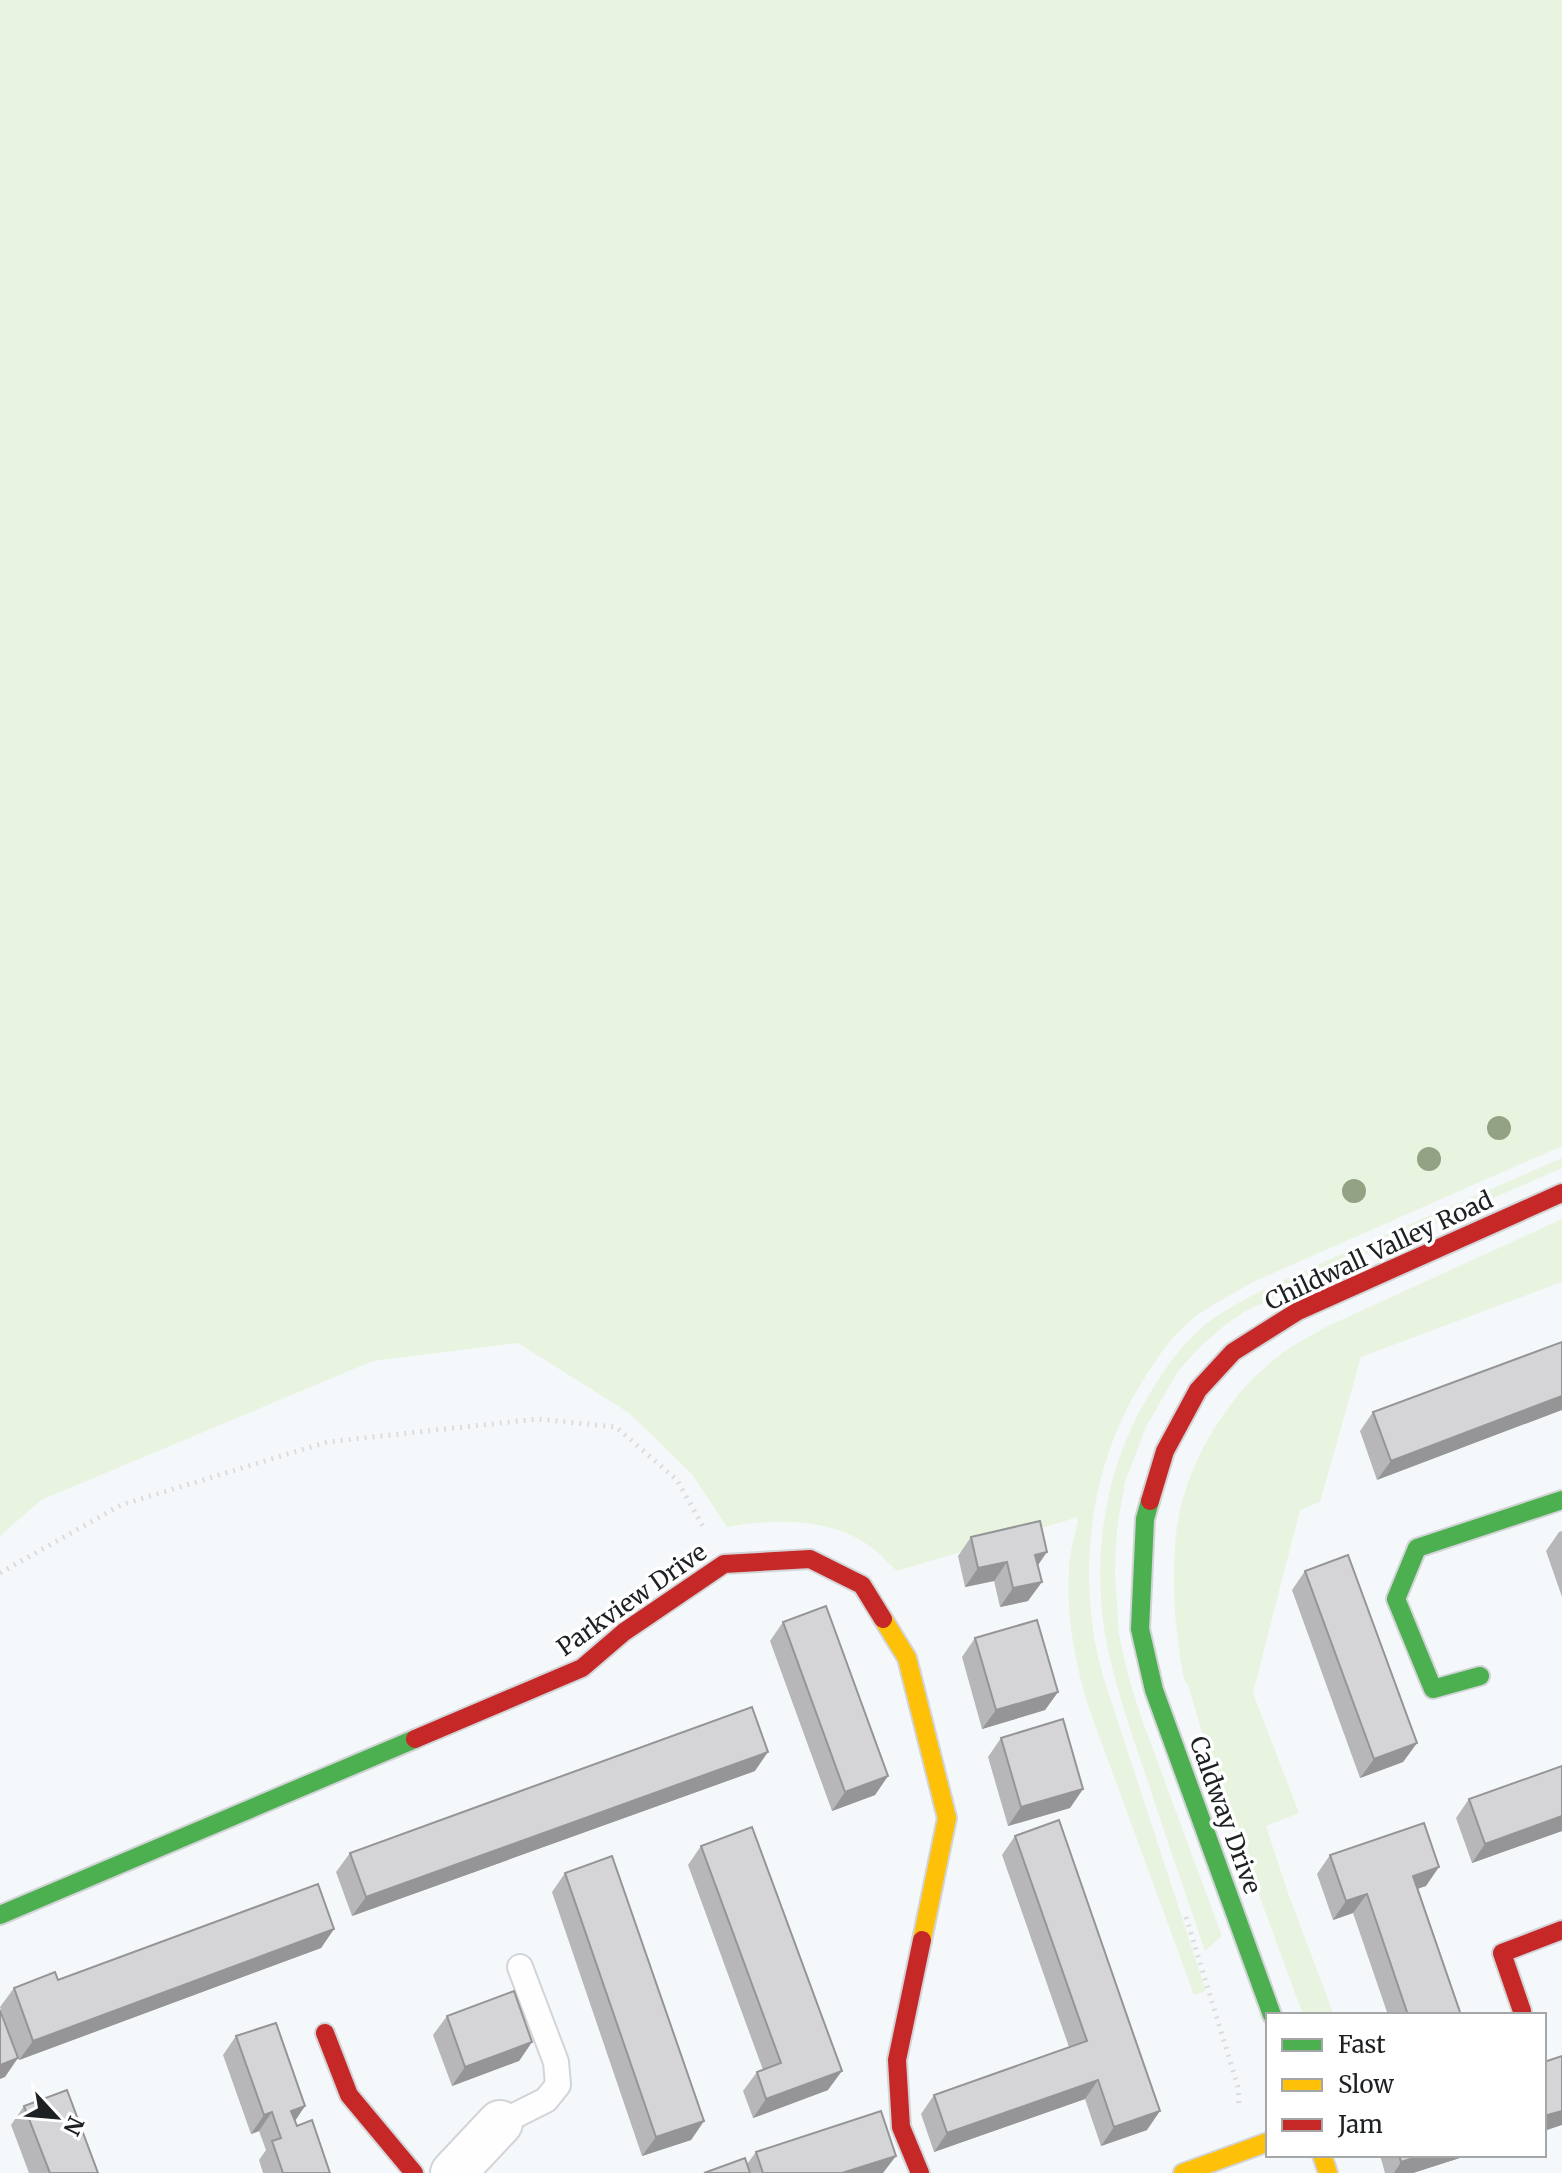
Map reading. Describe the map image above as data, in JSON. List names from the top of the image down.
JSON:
{
  "streets": {
    "street": ["Childwall Valley Road", "Parkview Drive", "Caldway Drive"]
  },
  "crossings": [
    ["Childwall Valley Road", "Caldway Drive"]
  ],
  "legend": ["Fast", "Slow", "Jam"],
  "north": "bottom right"
}
